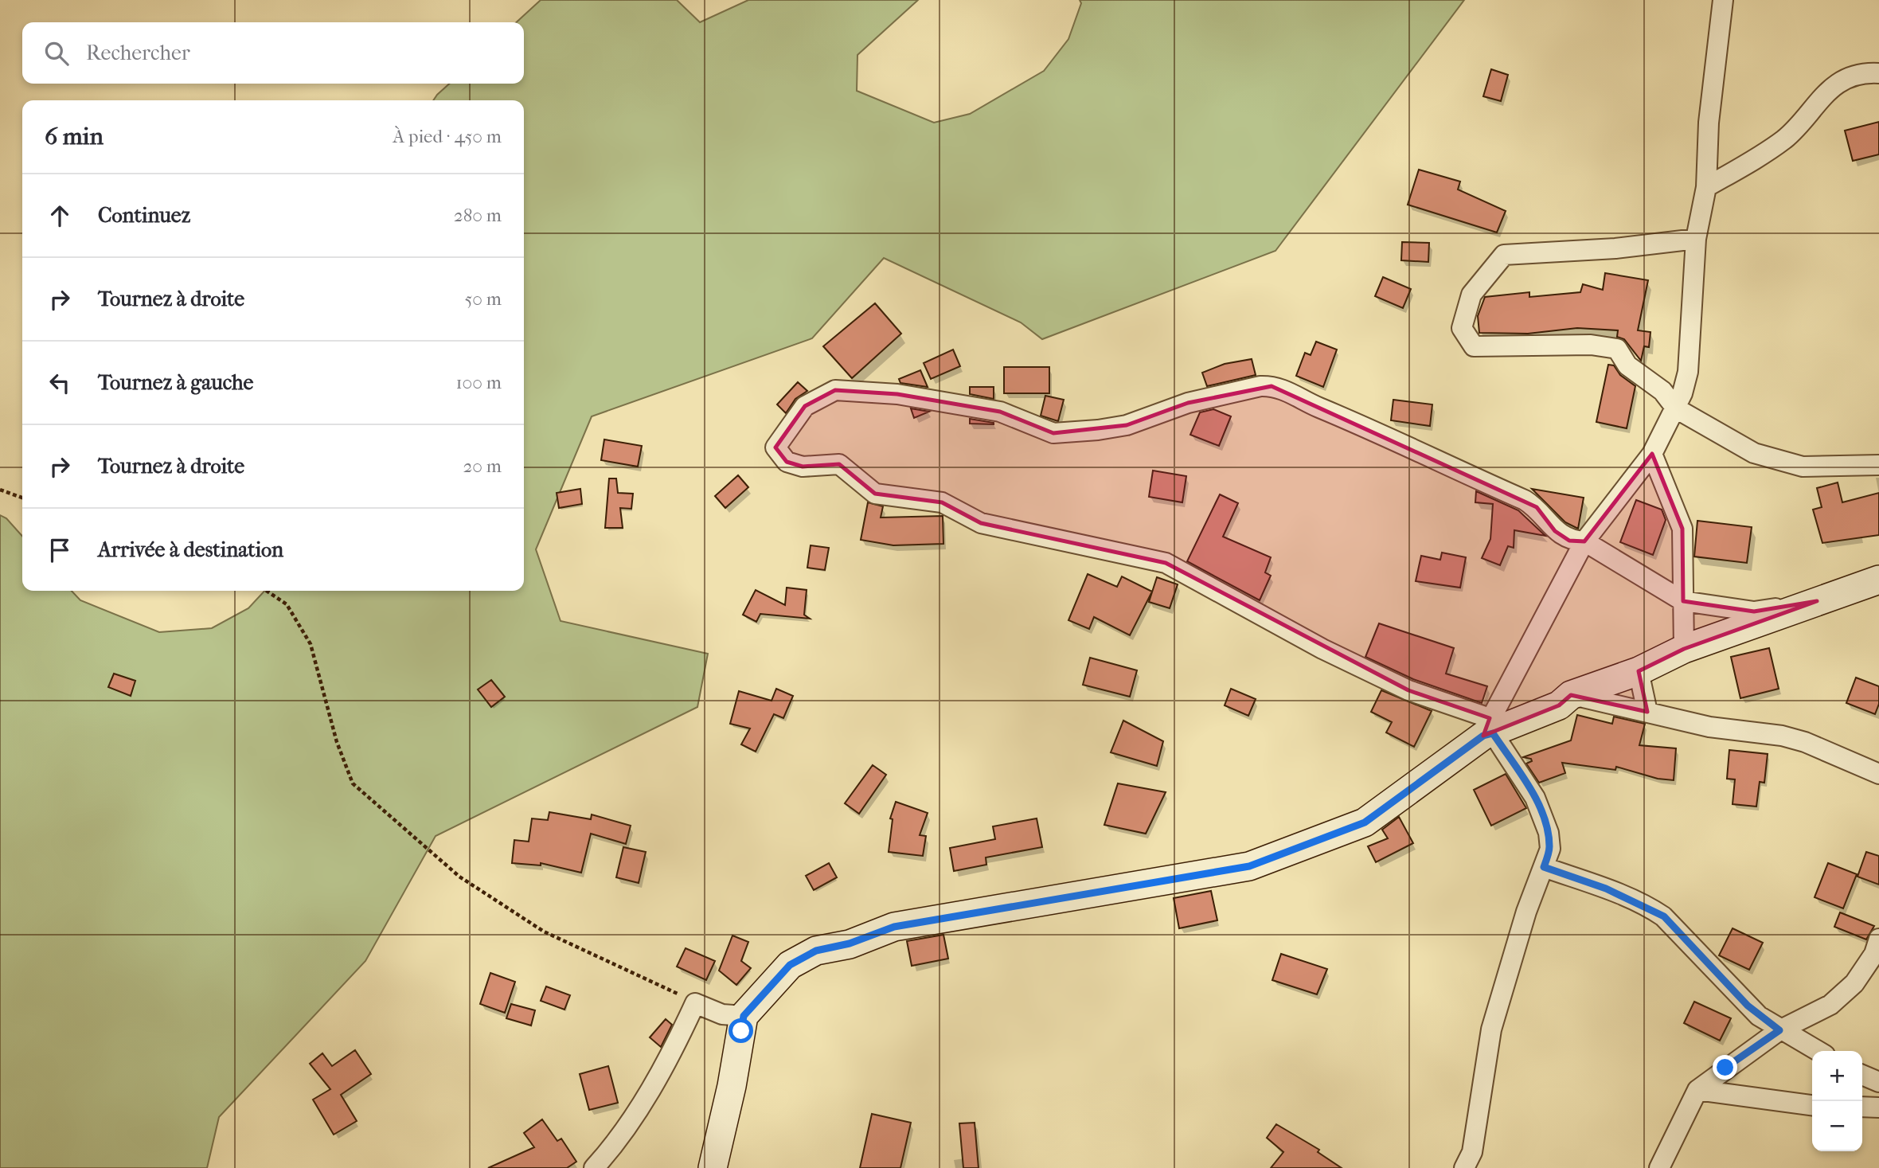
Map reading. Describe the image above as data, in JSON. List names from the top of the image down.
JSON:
{
  "page": {
    "search": "Rechercher",
    "heading": ["6 min", "À pied · 450 m"],
    "list": [
      ["Continuez", "280 m"],
      ["Tournez à droite", "50 m"],
      ["Tournez à gauche", "100 m"],
      ["Tournez à droite", "20 m"],
      "Arrivée à destination"
    ],
    "map_buttons": ["+", "−"]
  }
}
